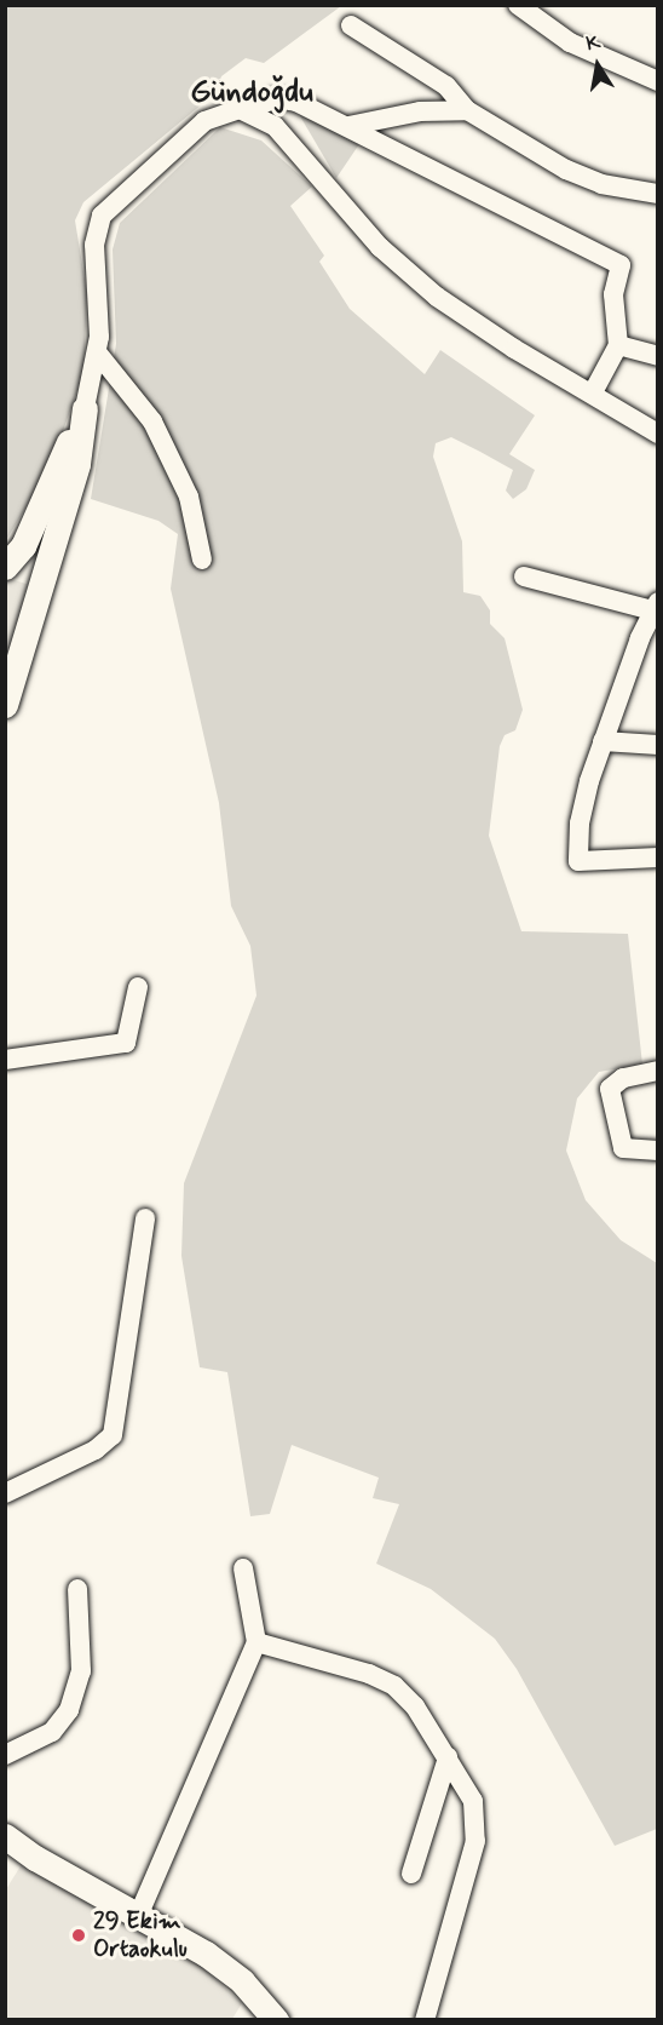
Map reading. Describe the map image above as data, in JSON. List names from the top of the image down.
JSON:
{
  "districts": ["Gündoğdu"],
  "places": ["29 Ekim Ortaokulu"],
  "north": "top"
}
